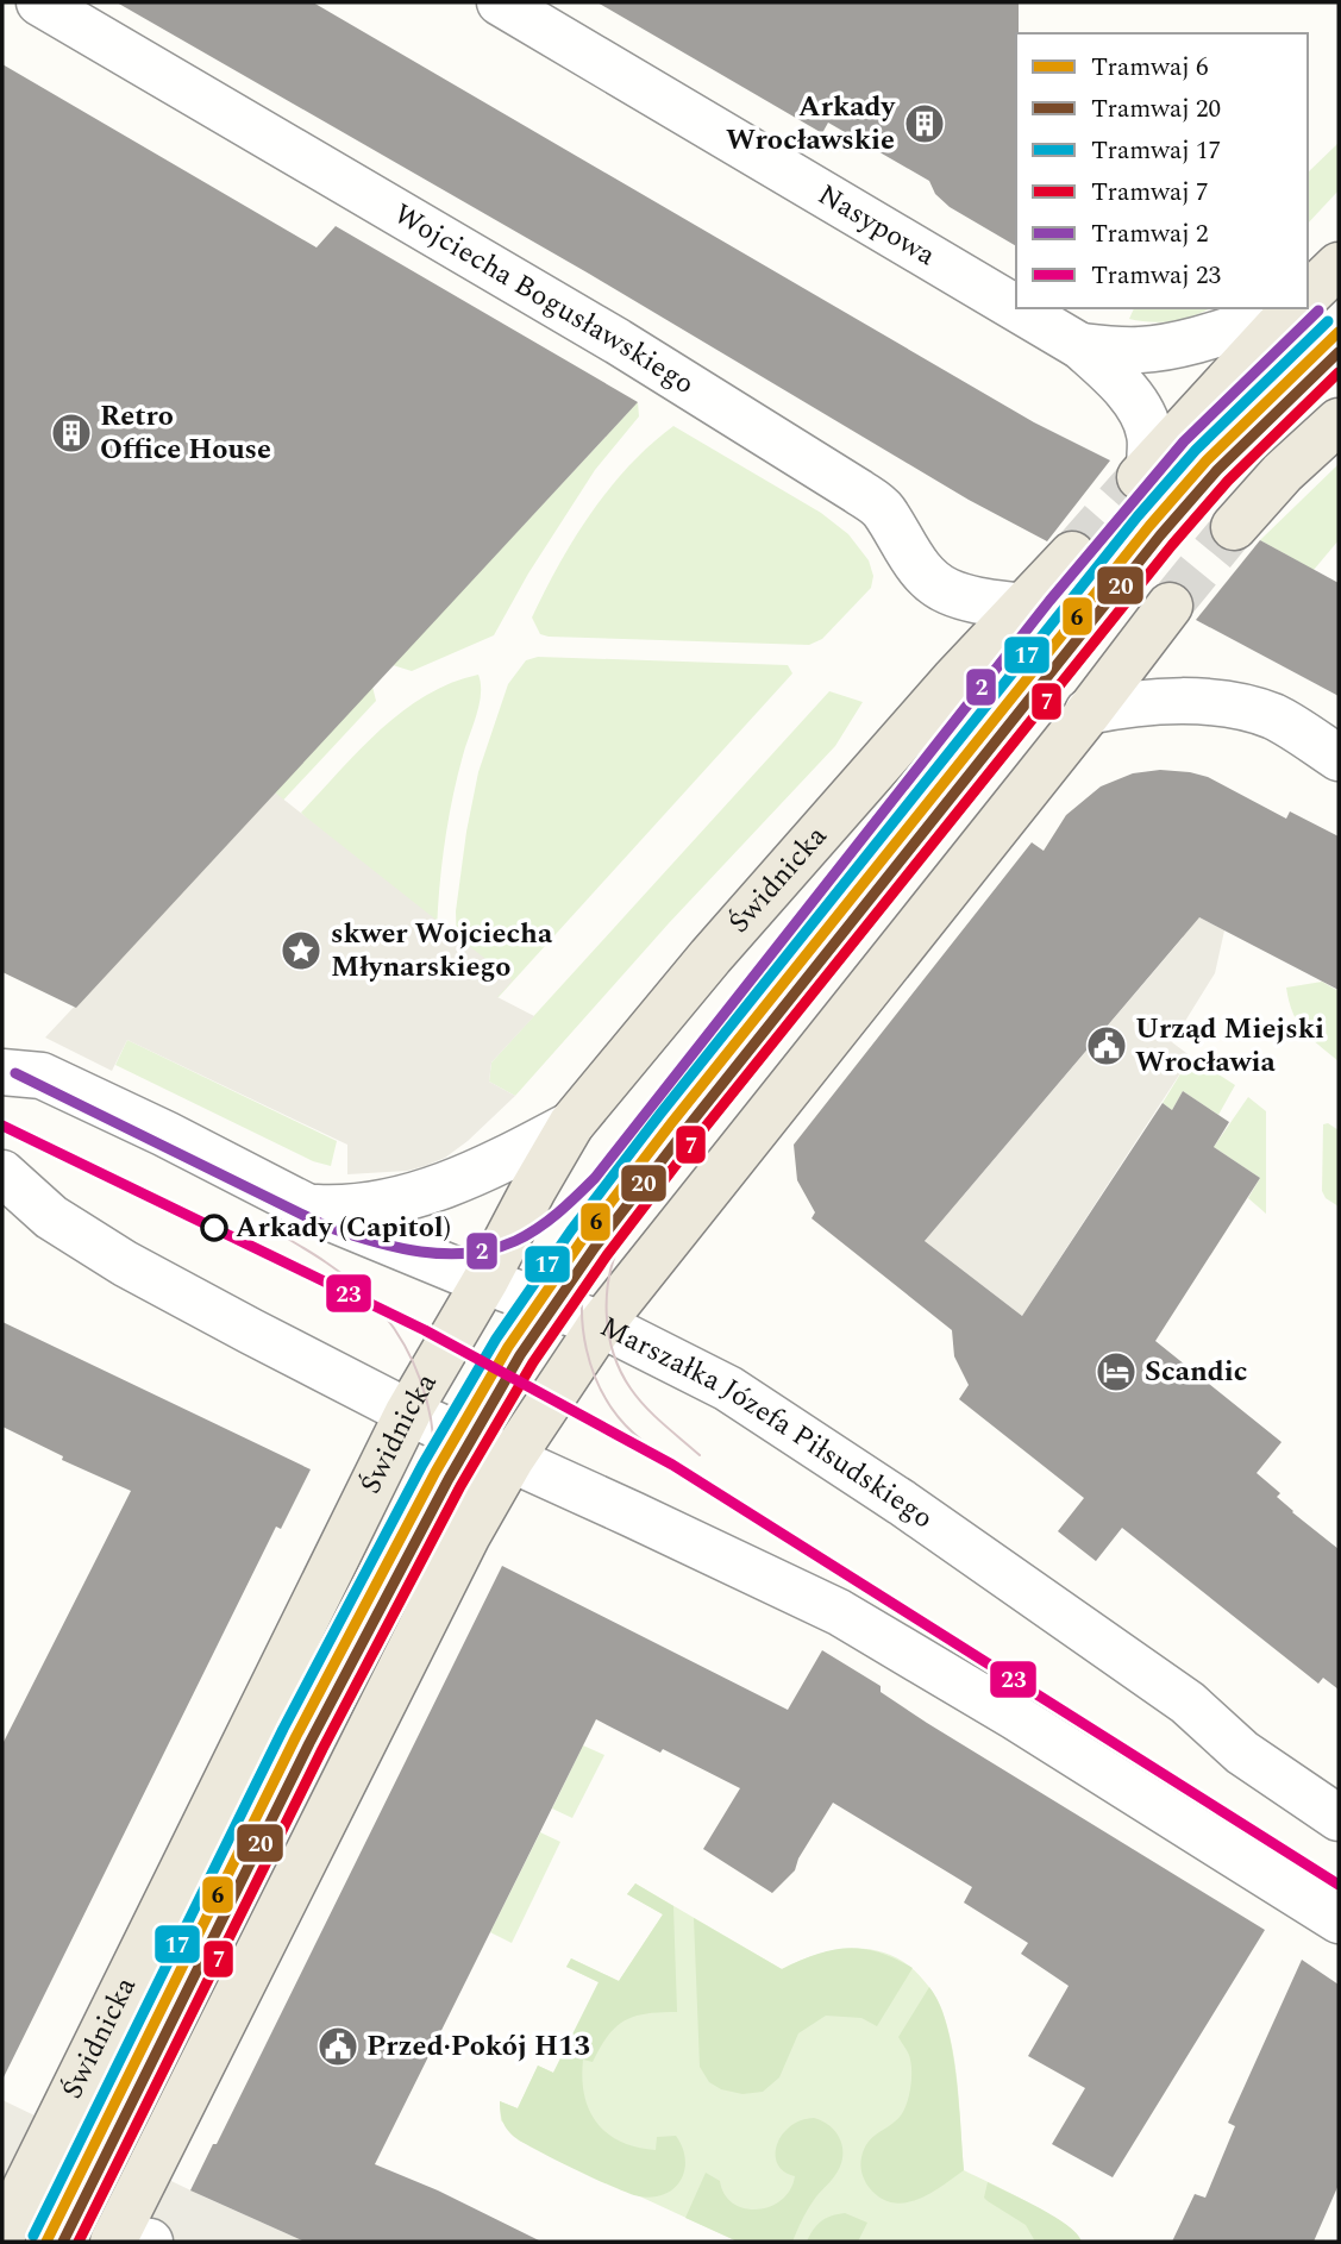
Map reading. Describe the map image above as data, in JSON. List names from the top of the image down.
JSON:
{
  "streets": {
    "main road": ["Świdnicka"],
    "street": ["Nasypowa", "Wojciecha Bogusławskiego", "Marszałka Józefa Piłsudskiego"]
  },
  "crossings": [
    ["Wojciecha Bogusławskiego", "Świdnicka"],
    ["Świdnicka", "Marszałka Józefa Piłsudskiego"]
  ],
  "places": {
    "building": ["Arkady Wrocławskie", "Retro Office House"],
    "place": ["skwer Wojciecha Młynarskiego"],
    "public building": ["Urząd Miejski Wrocławia", "Przed·Pokój H13"],
    "other": ["Arkady (Capitol)"],
    "hotel": ["Scandic"]
  },
  "lines": [
    "tram line 2",
    "tram line 17",
    "tram line 6",
    "tram line 20",
    "tram line 7",
    "tram line 23"
  ],
  "legend": [
    "Tramwaj 6",
    "Tramwaj 20",
    "Tramwaj 17",
    "Tramwaj 7",
    "Tramwaj 2",
    "Tramwaj 23"
  ]
}
